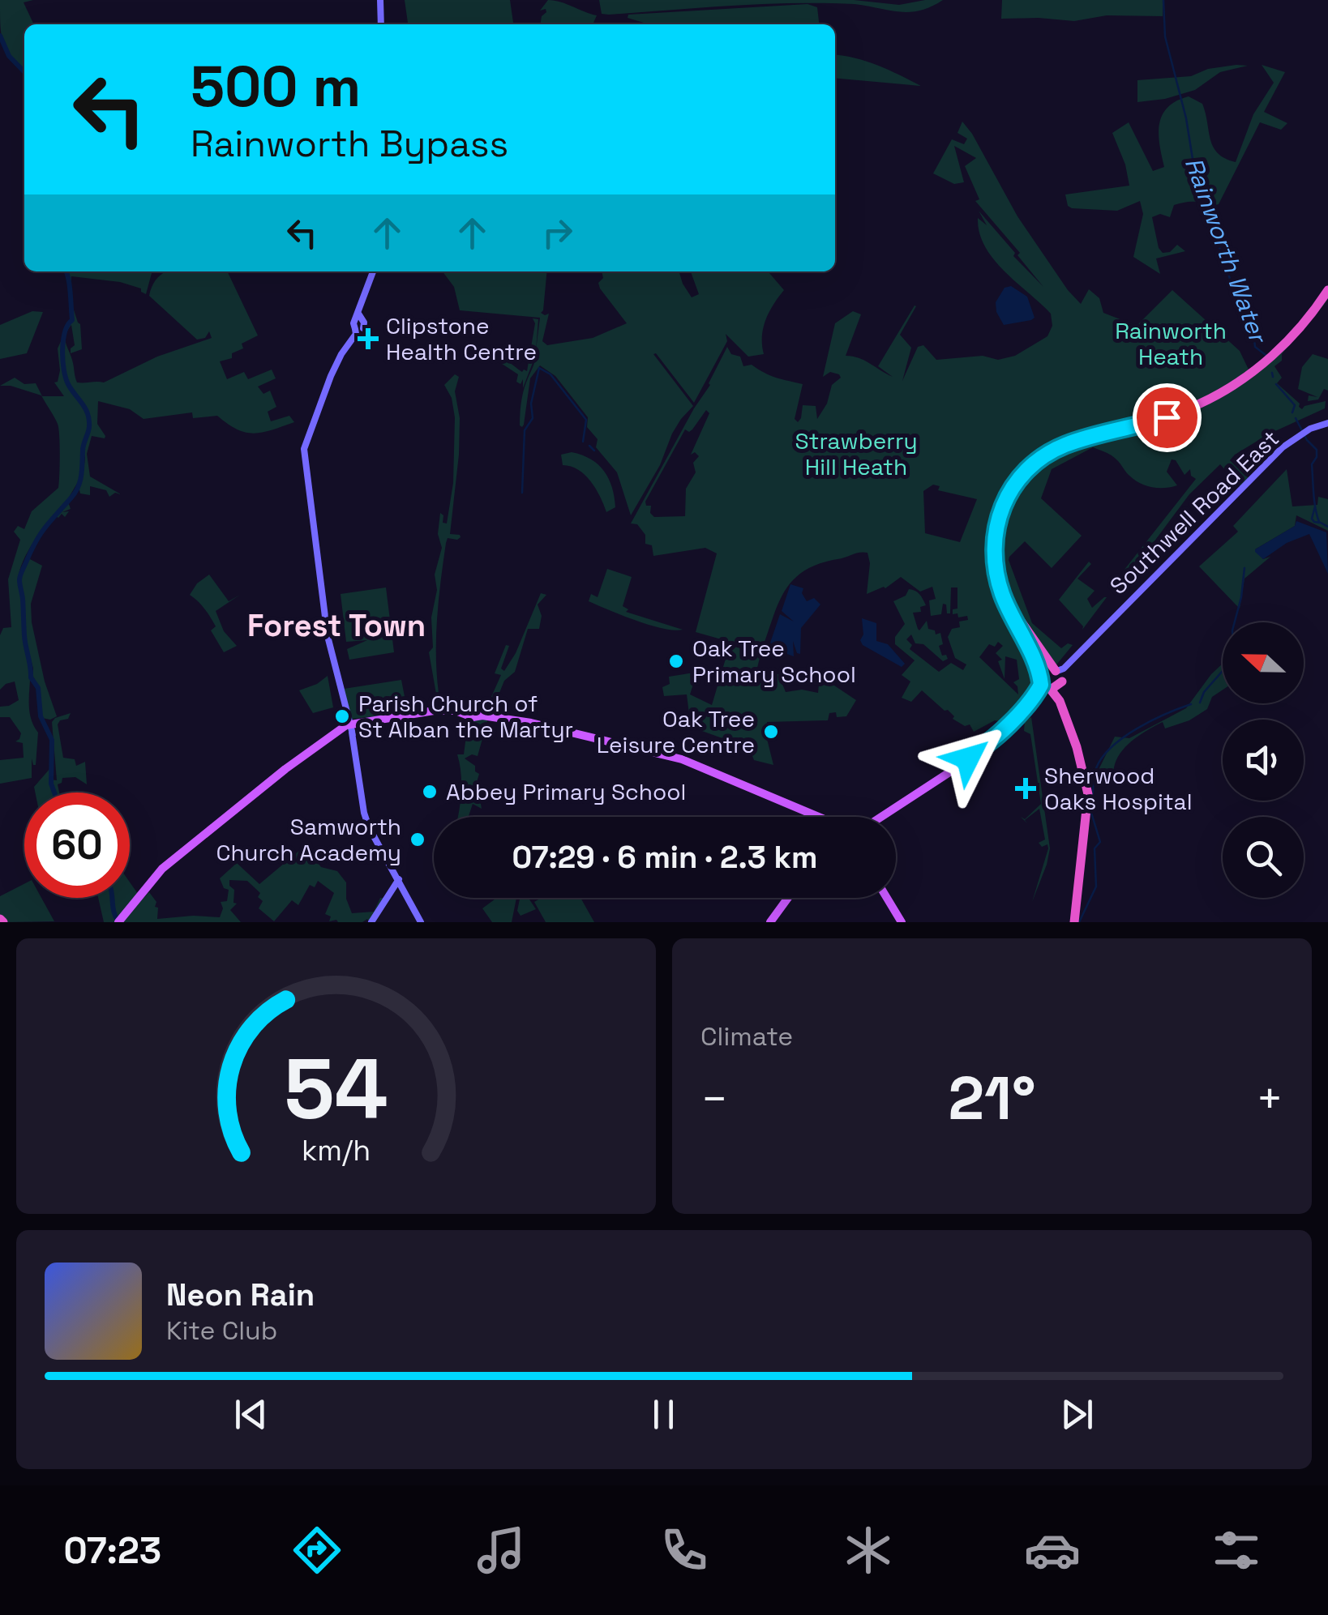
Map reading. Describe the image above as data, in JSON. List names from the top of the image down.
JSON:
{
  "streets": {
    "main road": ["Southwell Road East"]
  },
  "districts": ["Forest Town"],
  "water": ["Rainworth Water"],
  "parks": ["Rainworth Heath", "Strawberry Hill Heath"],
  "places": {
    "health": ["Clipstone Health Centre", "Sherwood Oaks Hospital"],
    "other": [
      "Oak Tree Primary School",
      "Parish Church of St Alban the Martyr",
      "Oak Tree Leisure Centre",
      "Abbey Primary School",
      "Samworth Church Academy"
    ]
  },
  "north": "left",
  "page": {
    "turn": ["500 m", "Rainworth Bypass"],
    "limit": "60",
    "trip": "07:29 · 6 min · 2.3 km",
    "tile": "Climate",
    "heat": ["−", "21°", "+"],
    "song": ["Neon Rain", "Kite Club"],
    "tabs": "07:23",
    "gauge": ["54", "km/h"]
  }
}
